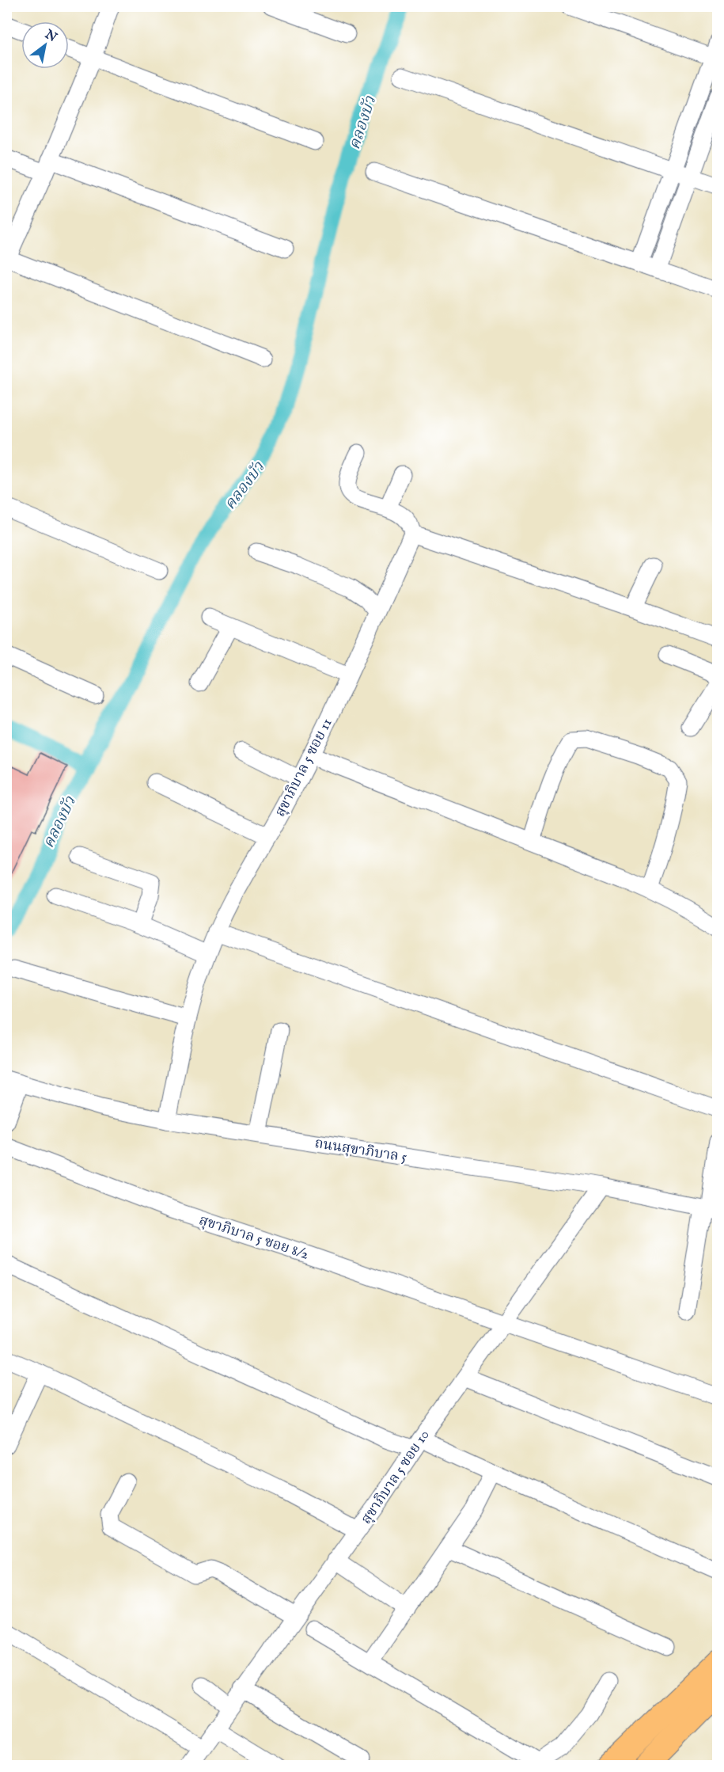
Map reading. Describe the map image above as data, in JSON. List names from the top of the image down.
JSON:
{
  "streets": {
    "street": [
      "สุขาภิบาล 5 ซอย 11",
      "ถนนสุขาภิบาล 5",
      "สุขาภิบาล 5 ซอย 8/2",
      "สุขาภิบาล 5 ซอย 10"
    ]
  },
  "crossings": [
    ["สุขาภิบาล 5 ซอย 11", "ถนนสุขาภิบาล 5"],
    ["ถนนสุขาภิบาล 5", "สุขาภิบาล 5 ซอย 10"],
    ["สุขาภิบาล 5 ซอย 8/2", "สุขาภิบาล 5 ซอย 10"]
  ],
  "water": ["คลองบัว"],
  "north": "top right"
}
